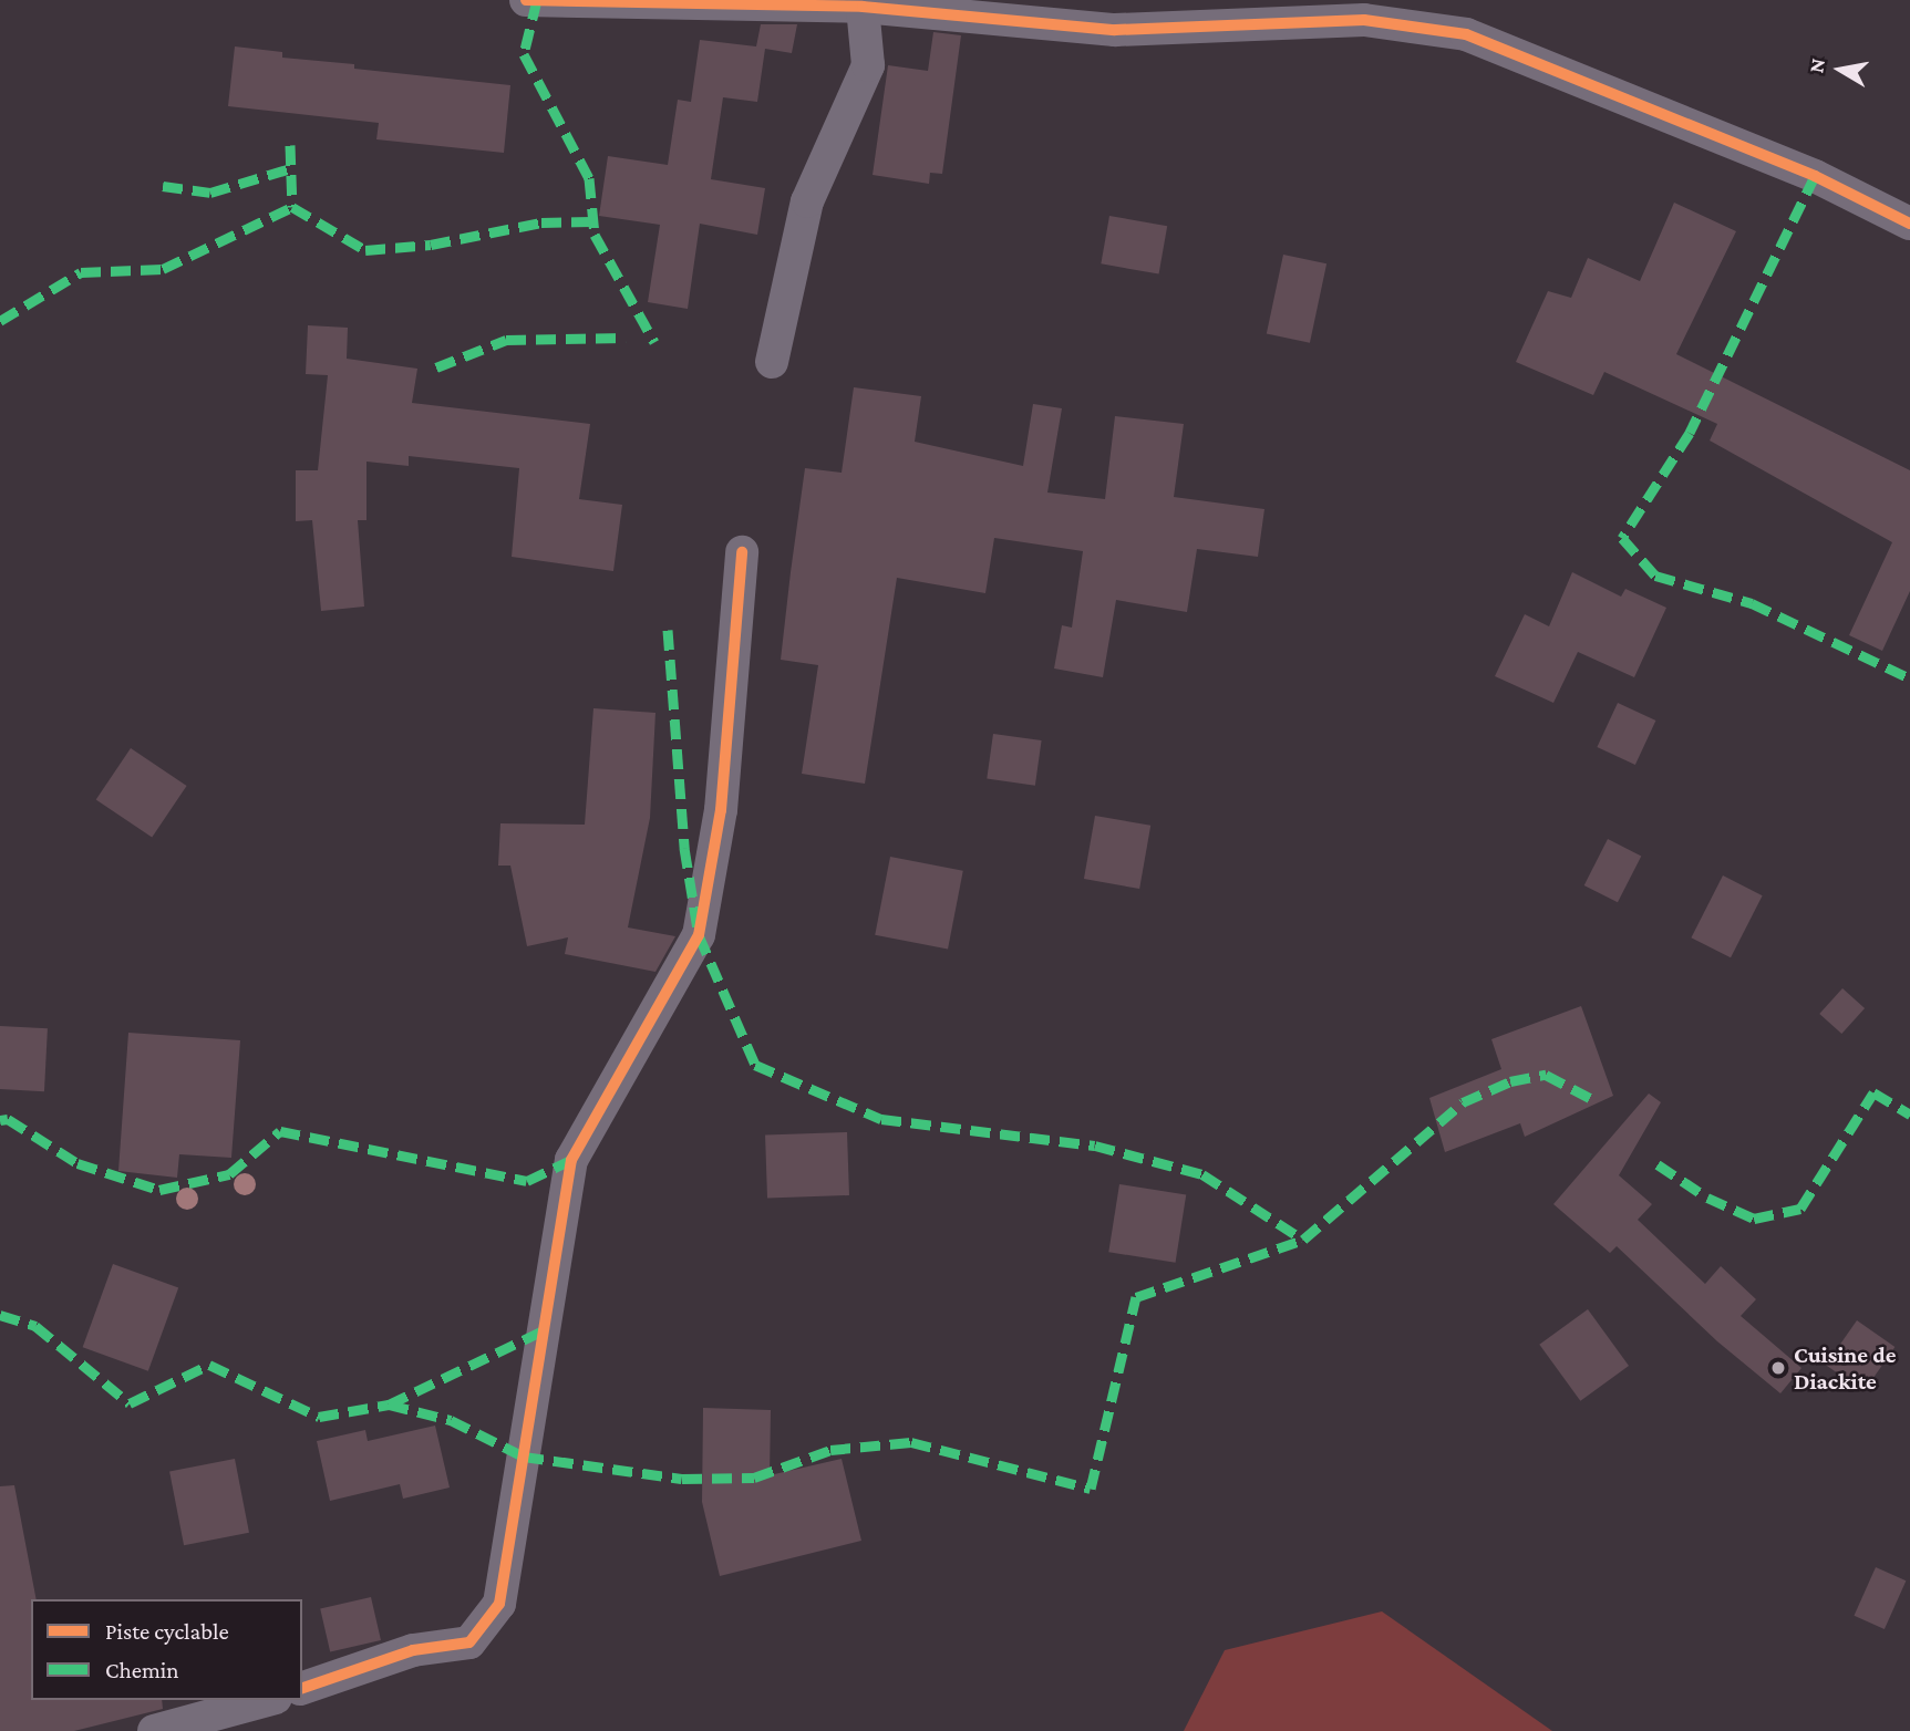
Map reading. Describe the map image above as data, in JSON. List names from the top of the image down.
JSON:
{
  "places": ["Cuisine de Diackite"],
  "legend": ["Piste cyclable", "Chemin"],
  "north": "left"
}
